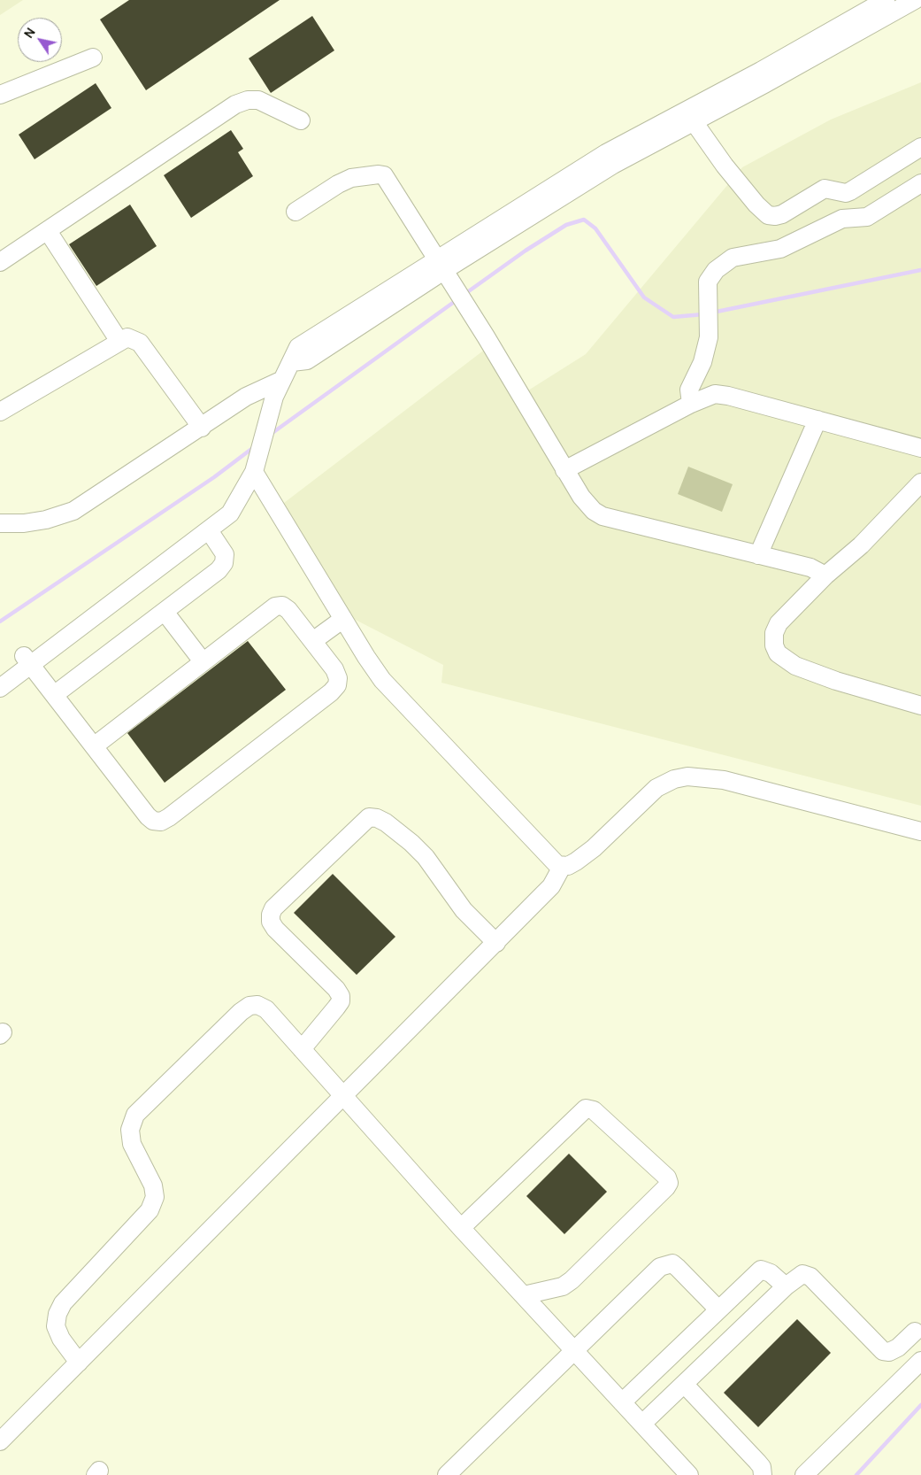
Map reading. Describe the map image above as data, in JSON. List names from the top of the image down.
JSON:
{
  "north": "top left"
}
